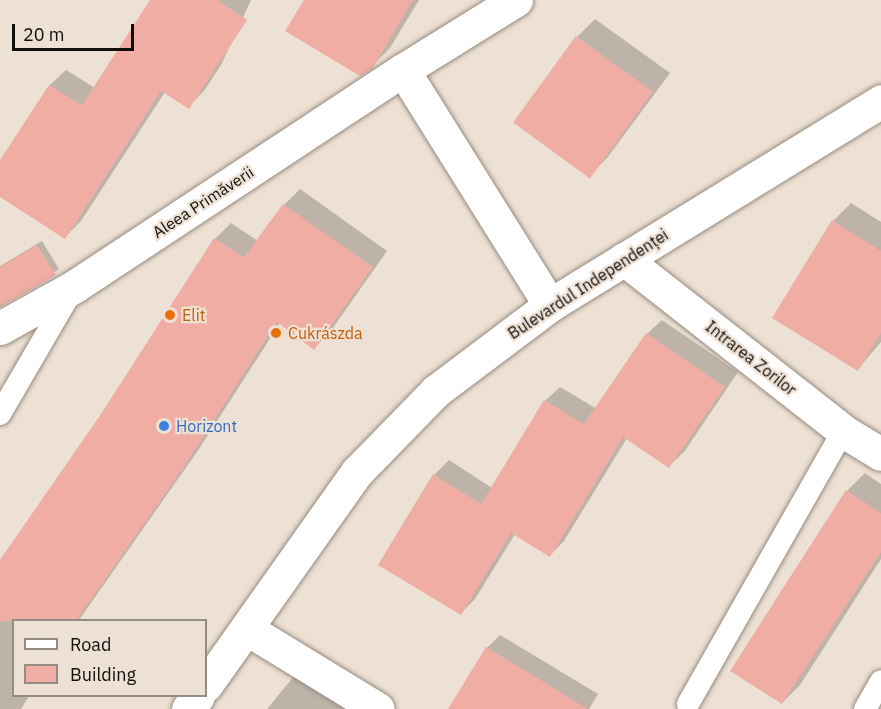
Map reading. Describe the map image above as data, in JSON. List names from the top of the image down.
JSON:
{
  "streets": {
    "street": ["Aleea Primăverii", "Bulevardul Independenței", "Intrarea Zorilor"]
  },
  "crossings": [
    ["Bulevardul Independenței", "Intrarea Zorilor"]
  ],
  "places": ["Elit", "Cukrászda", "Horizont"],
  "legend": ["Road", "Building"],
  "scale_bar": "20 m"
}
